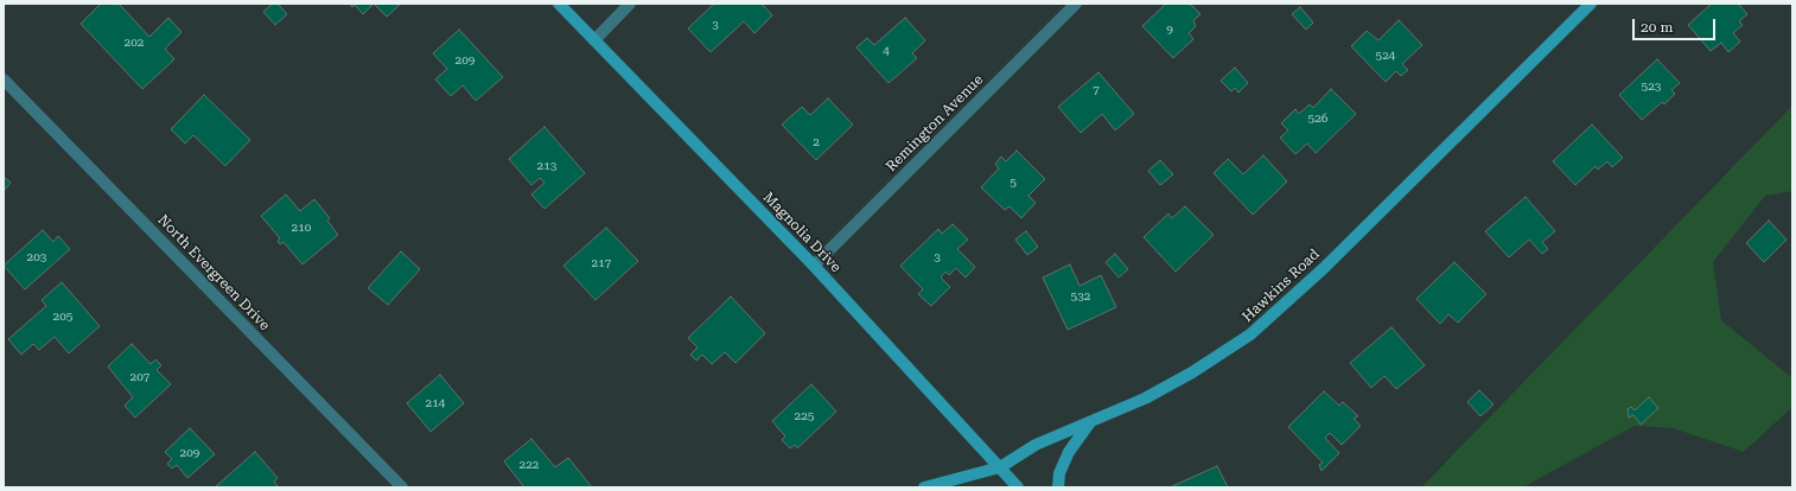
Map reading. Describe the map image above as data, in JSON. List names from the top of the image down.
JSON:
{
  "streets": {
    "street": [
      "Remington Avenue",
      "Magnolia Drive",
      "North Evergreen Drive",
      "Hawkins Road"
    ]
  },
  "crossings": [
    ["Remington Avenue", "Magnolia Drive"],
    ["Magnolia Drive", "Hawkins Road"]
  ],
  "house_numbers": [
    "3",
    "9",
    "202",
    "4",
    "524",
    "209",
    "523",
    "7",
    "526",
    "2",
    "213",
    "5",
    "210",
    "203",
    "3",
    "217",
    "532",
    "205",
    "207",
    "214",
    "225",
    "209",
    "222"
  ],
  "scale_bar": "20 m"
}
